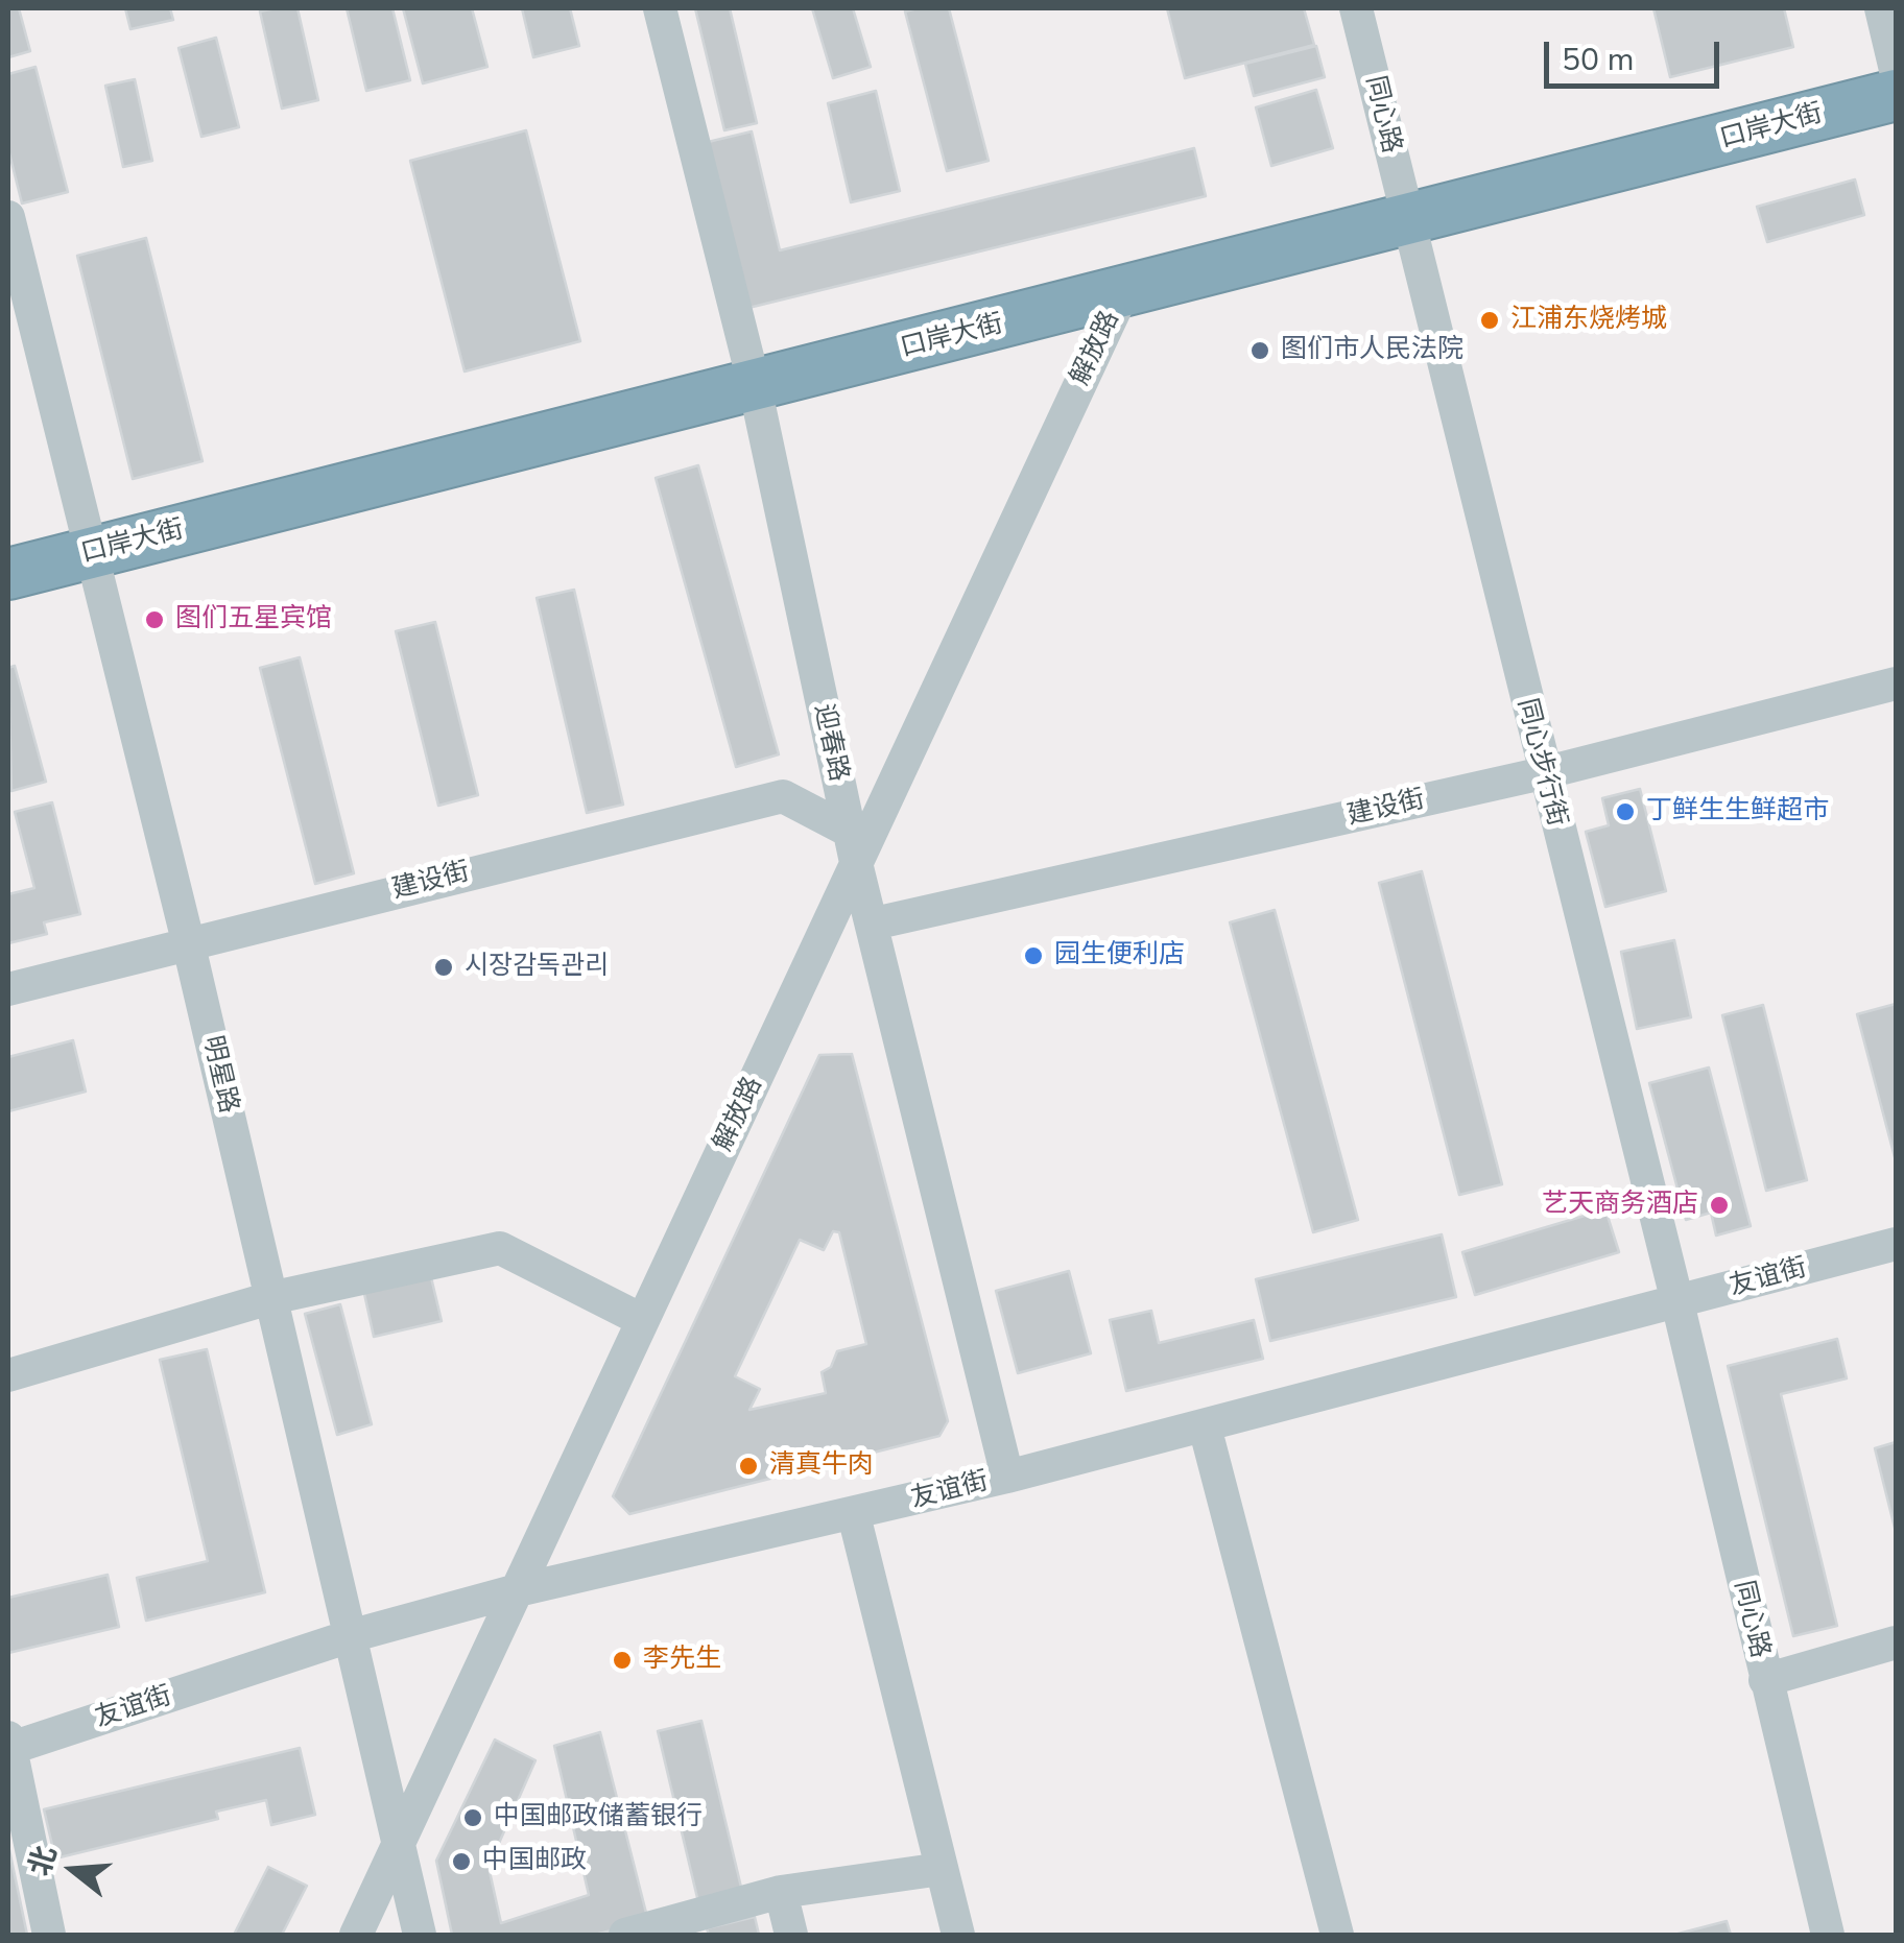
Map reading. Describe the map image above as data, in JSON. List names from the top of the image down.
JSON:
{
  "streets": {
    "highway": ["口岸大街"],
    "street": [
      "同心路",
      "解放路",
      "迎春路",
      "同心步行街",
      "建设街",
      "明星路",
      "友谊街"
    ]
  },
  "crossings": [
    ["同心路", "口岸大街"],
    ["同心路", "同心步行街"],
    ["同心路", "友谊街"],
    ["口岸大街", "解放路"],
    ["口岸大街", "迎春路"],
    ["口岸大街", "同心步行街"],
    ["口岸大街", "明星路"],
    ["解放路", "迎春路"],
    ["解放路", "明星路"],
    ["解放路", "友谊街"],
    ["迎春路", "建设街"],
    ["迎春路", "友谊街"],
    ["同心步行街", "建设街"],
    ["同心步行街", "友谊街"],
    ["建设街", "明星路"],
    ["明星路", "友谊街"]
  ],
  "places": [
    "江浦东烧烤城",
    "图们市人民法院",
    "图们五星宾馆",
    "丁鲜生生鲜超市",
    "园生便利店",
    "시장감독관리",
    "艺天商务酒店",
    "清真牛肉",
    "李先生",
    "中国邮政储蓄银行",
    "中国邮政"
  ],
  "scale_bar": "50 m",
  "north": "left"
}
